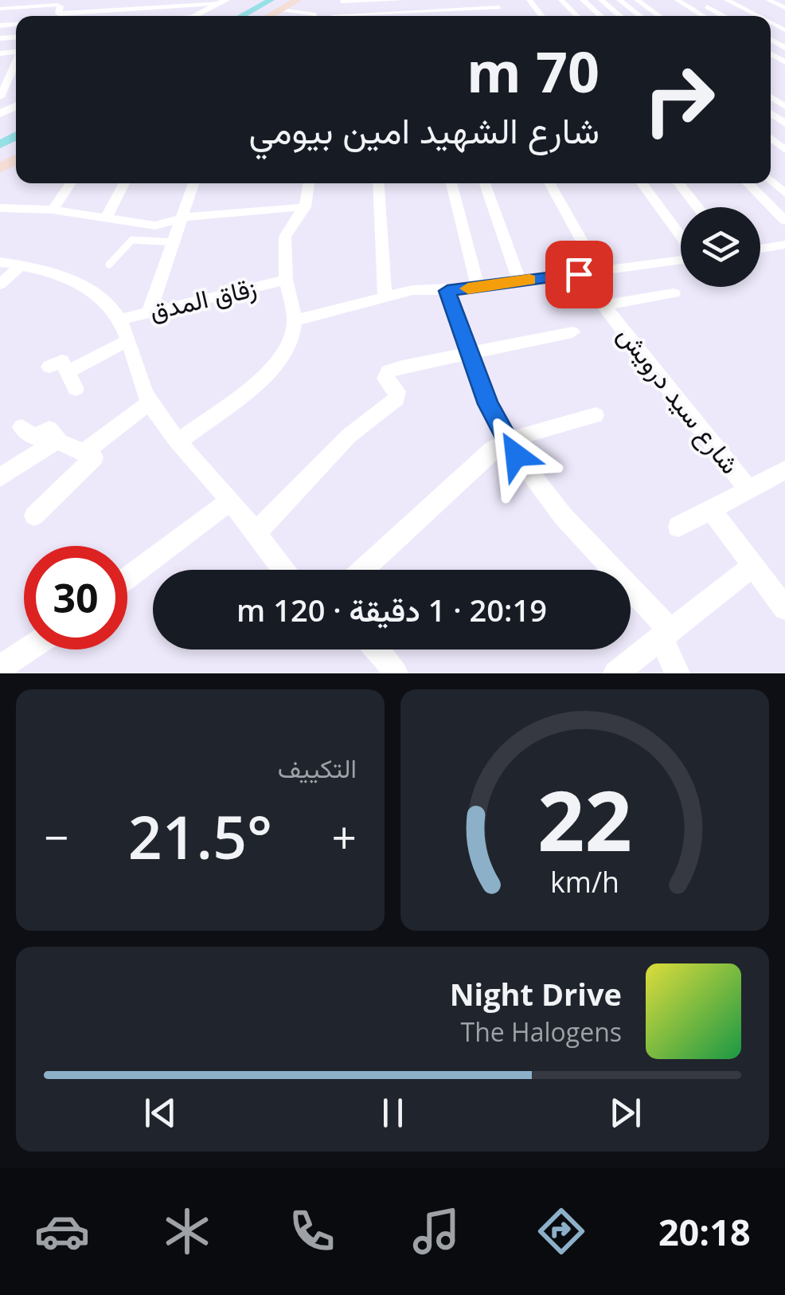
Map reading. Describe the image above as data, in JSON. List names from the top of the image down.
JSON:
{
  "streets": {
    "street": ["زقاق المدق", "شارع سيد درويش"]
  },
  "page": {
    "turn": ["70 m", "شارع الشهيد امين بيومي"],
    "limit": "30",
    "trip": "20:19 · 1 دقيقة · 120 m",
    "tile": "التكييف",
    "heat": ["−", "21.5°", "+"],
    "song": ["Night Drive", "The Halogens"],
    "tabs": "20:18",
    "gauge": ["22", "km/h"]
  }
}
